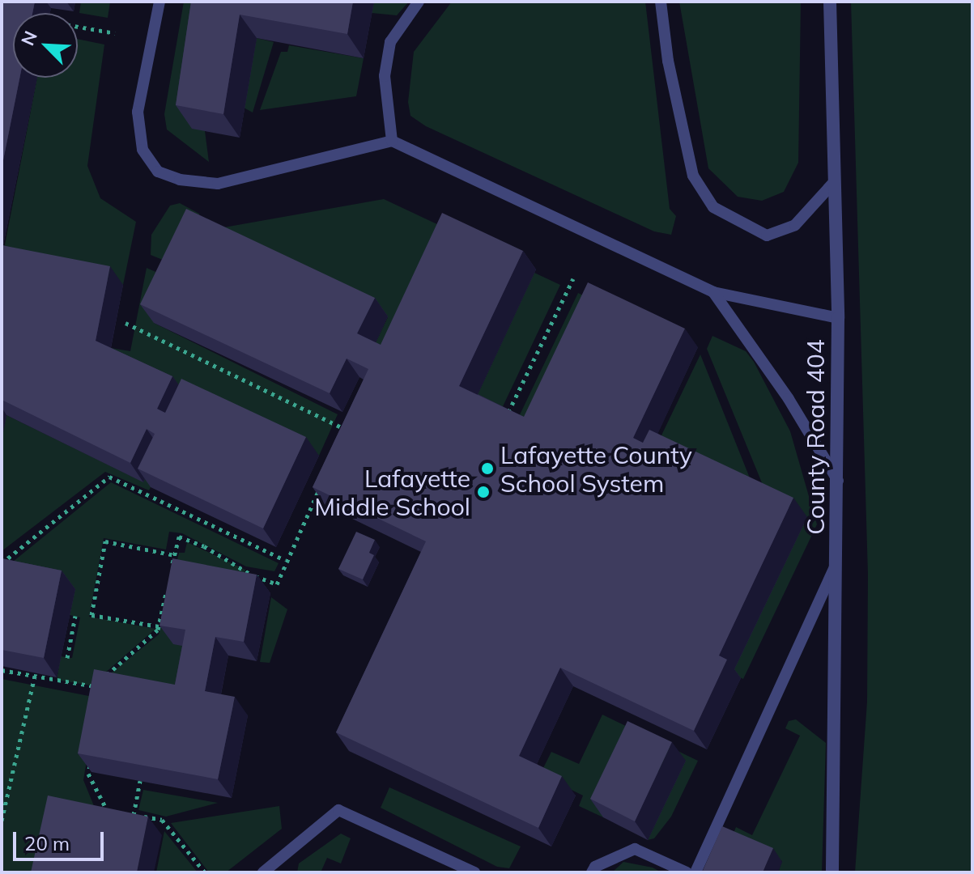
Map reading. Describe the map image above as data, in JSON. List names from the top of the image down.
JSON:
{
  "streets": {
    "street": ["County Road 404"]
  },
  "places": ["Lafayette County School System", "Lafayette Middle School"],
  "scale_bar": "20 m",
  "north": "top left"
}
